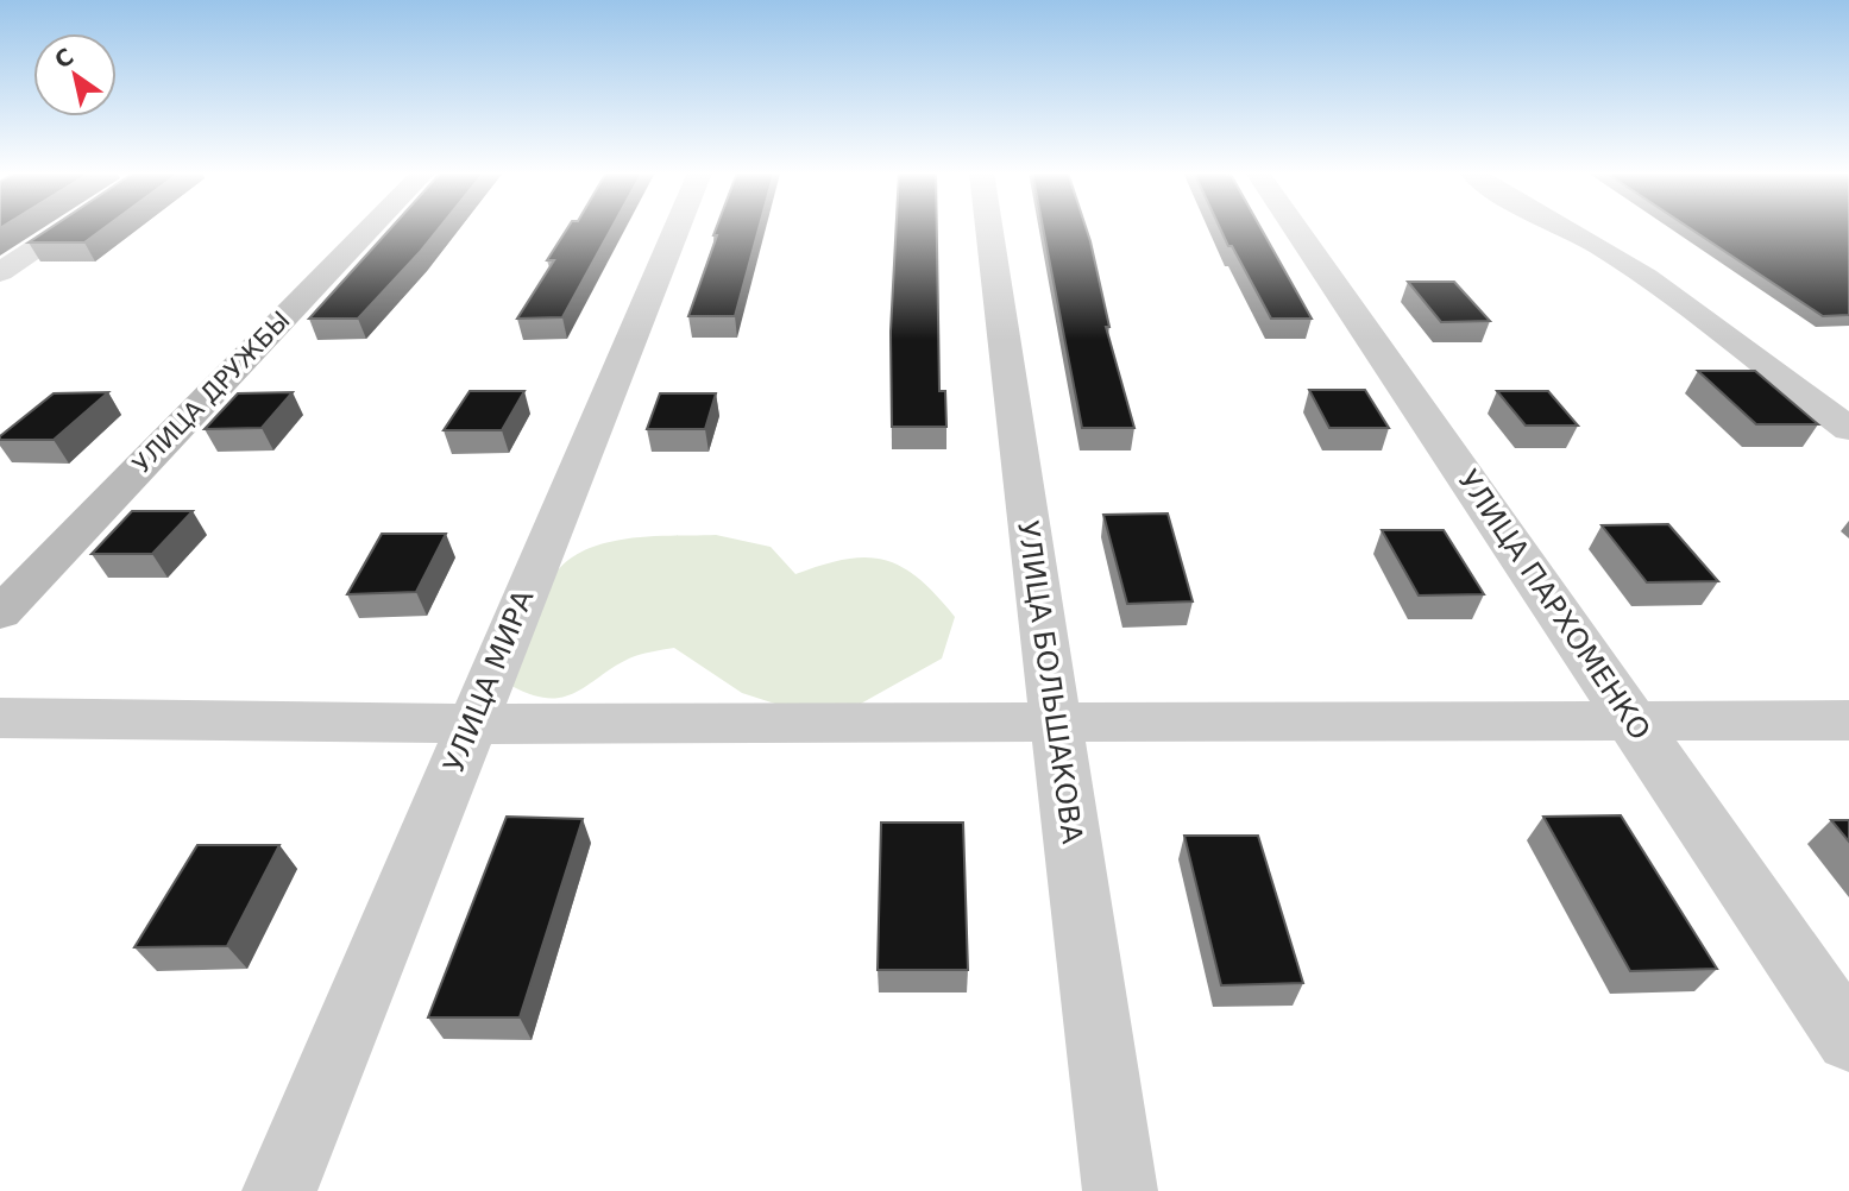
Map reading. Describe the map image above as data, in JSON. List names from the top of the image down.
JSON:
{
  "streets": {
    "street": [
      "УЛИЦА ДРУЖБЫ",
      "УЛИЦА ПАРХОМЕНКО",
      "УЛИЦА МИРА",
      "УЛИЦА БОЛЬШАКОВА"
    ]
  },
  "north": "top left"
}
